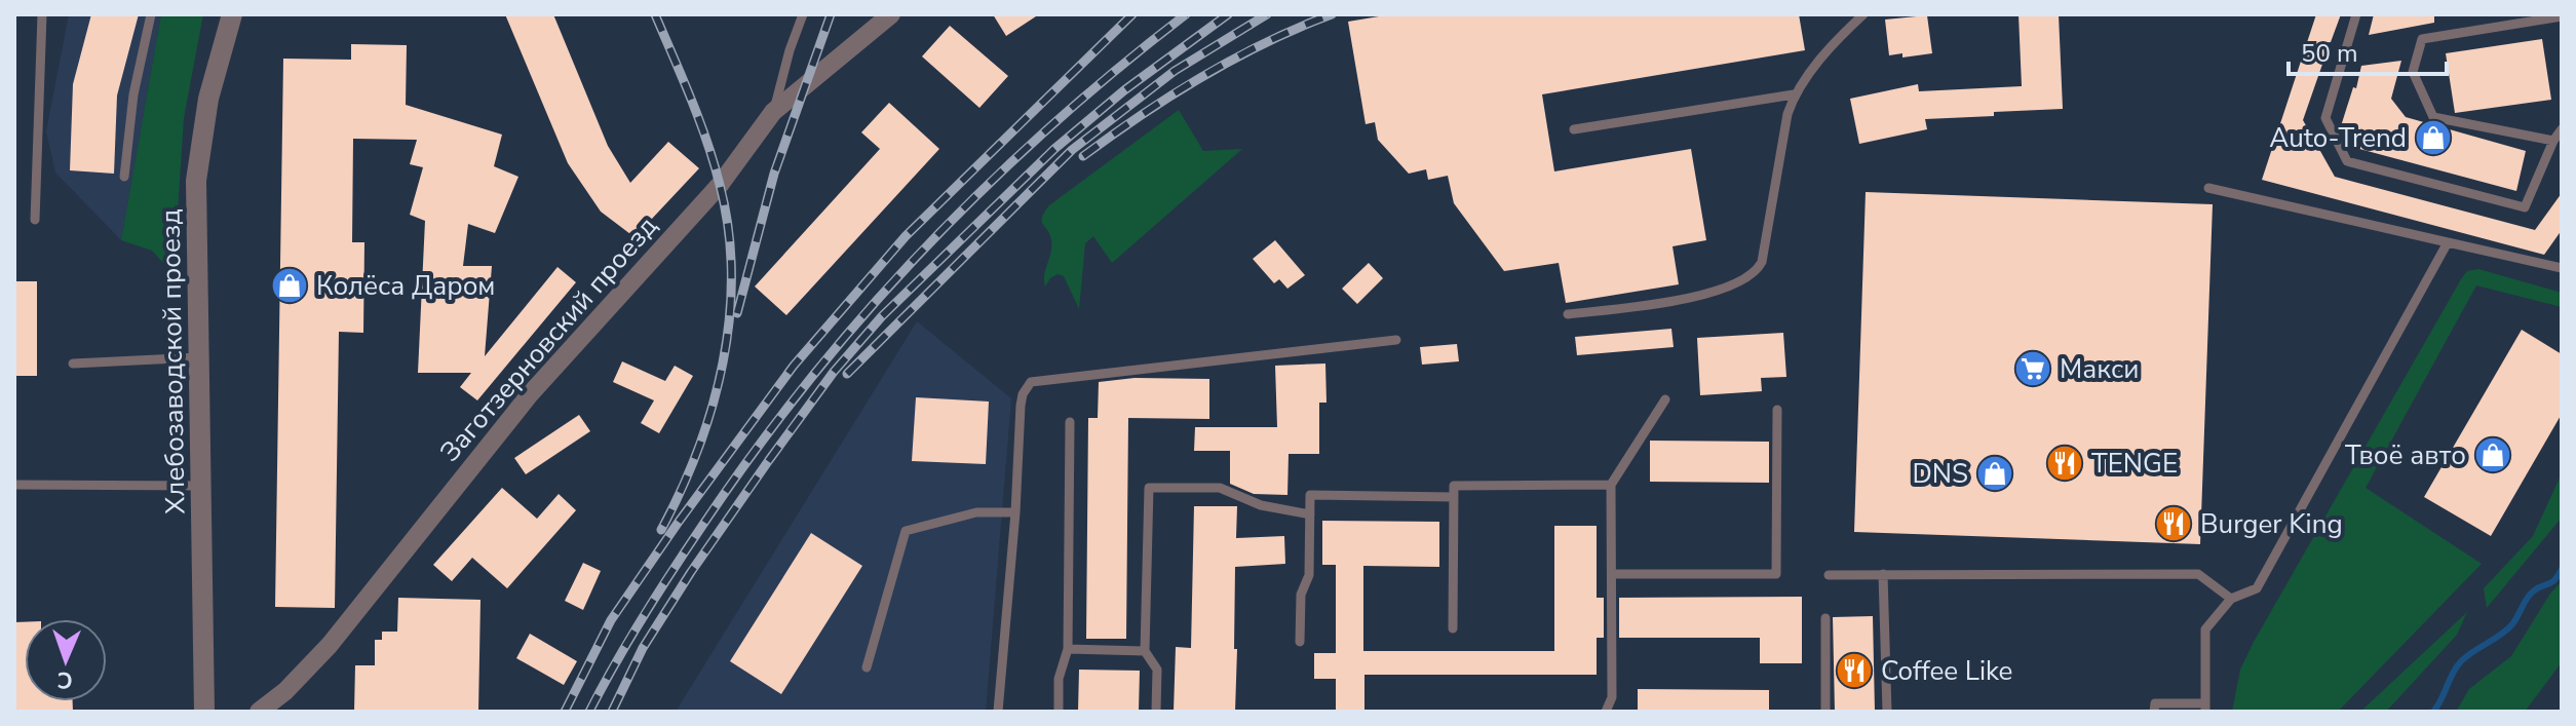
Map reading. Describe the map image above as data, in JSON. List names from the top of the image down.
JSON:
{
  "streets": {
    "street": ["Заготзерновский проезд", "Хлебозаводской проезд"]
  },
  "places": {
    "shop": [
      "Auto-Trend",
      "Колёса Даром",
      "Твоё авто",
      "DNS"
    ],
    "supermarket": ["Макси"],
    "restaurant": ["TENGE", "Burger King", "Coffee Like"]
  },
  "scale_bar": "50 m",
  "north": "bottom"
}
